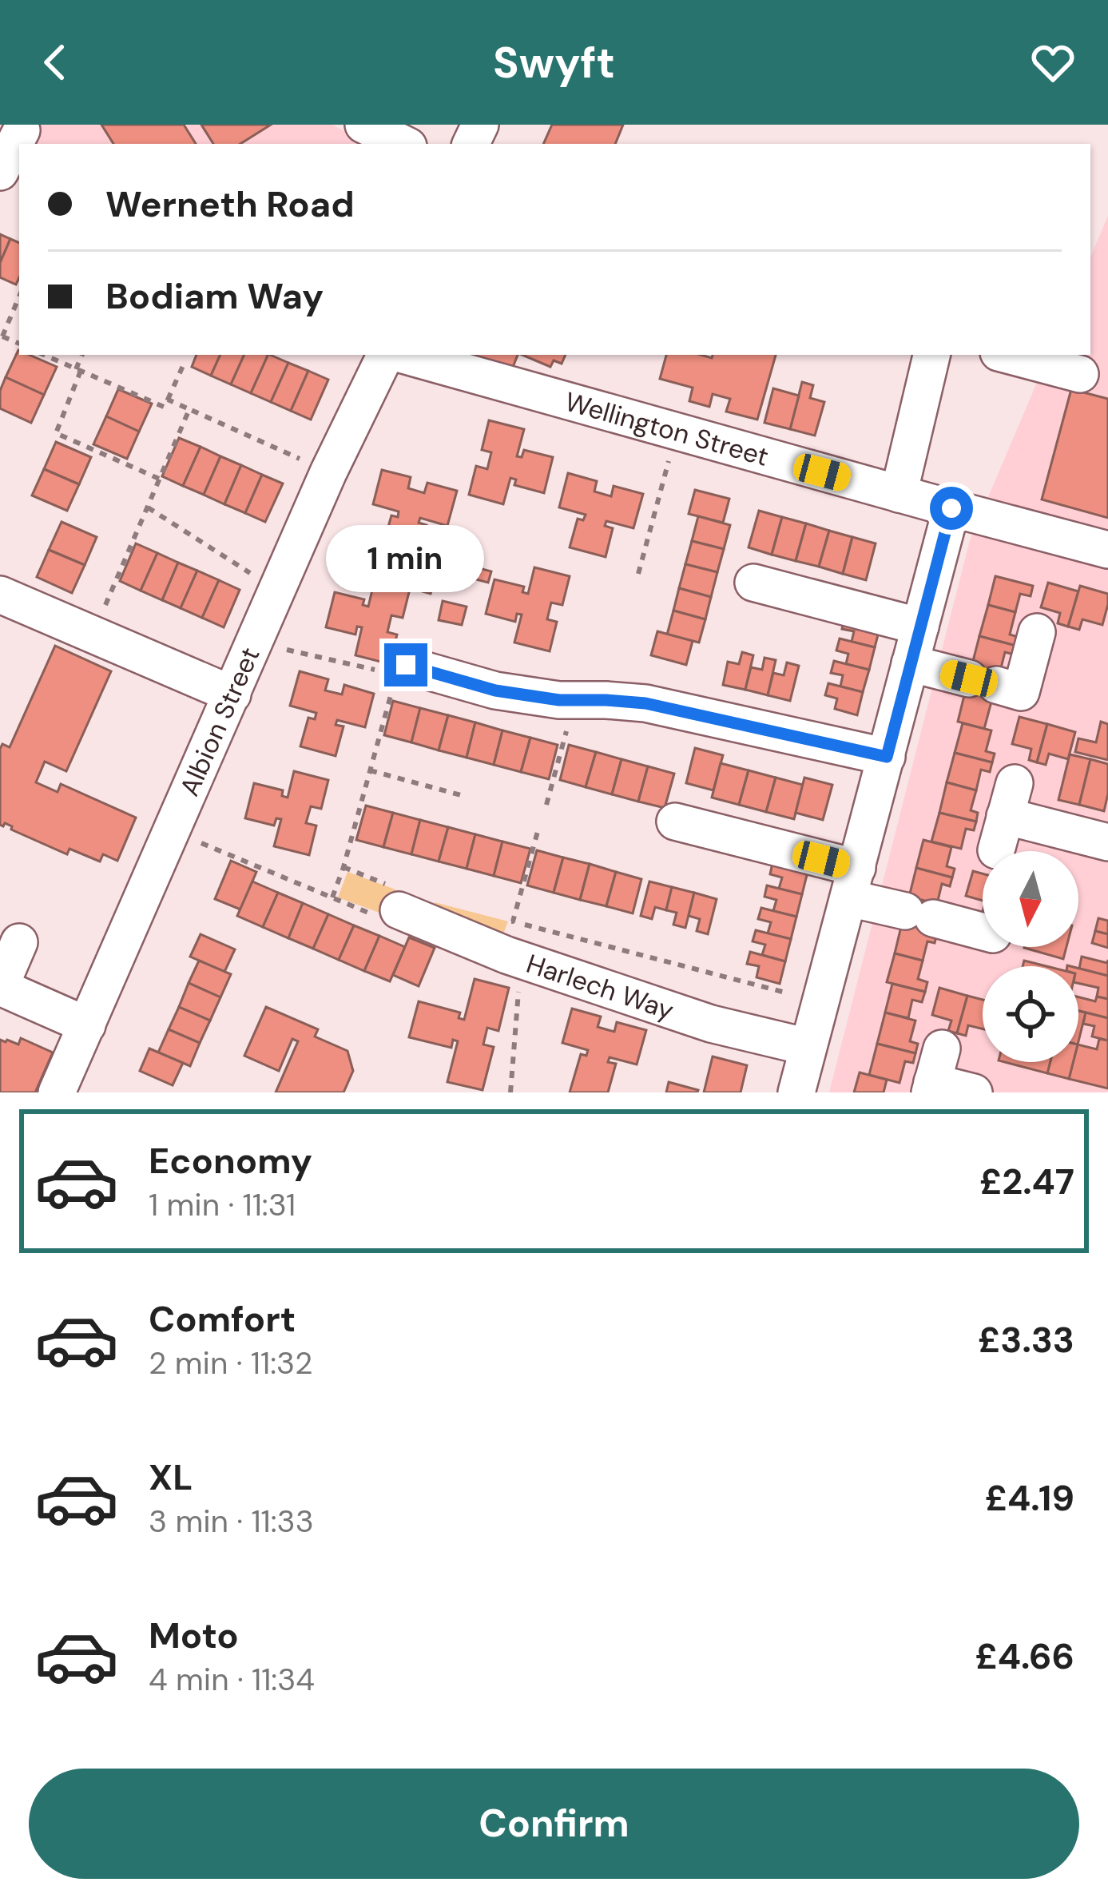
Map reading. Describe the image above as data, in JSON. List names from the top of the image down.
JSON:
{
  "streets": {
    "street": ["Wellington Street", "Albion Street", "Harlech Way"]
  },
  "north": "bottom",
  "page": {
    "header": "Swyft",
    "banner": ["Werneth Road", "Bodiam Way"],
    "bubble": "1 min",
    "list": [
      {
        "name": "Economy",
        "note": "1 min · 11:31",
        "value": "£2.47"
      },
      {
        "name": "Comfort",
        "note": "2 min · 11:32",
        "value": "£3.33"
      },
      {
        "name": "XL",
        "note": "3 min · 11:33",
        "value": "£4.19"
      },
      {
        "name": "Moto",
        "note": "4 min · 11:34",
        "value": "£4.66"
      }
    ],
    "buttons": "Confirm"
  }
}
